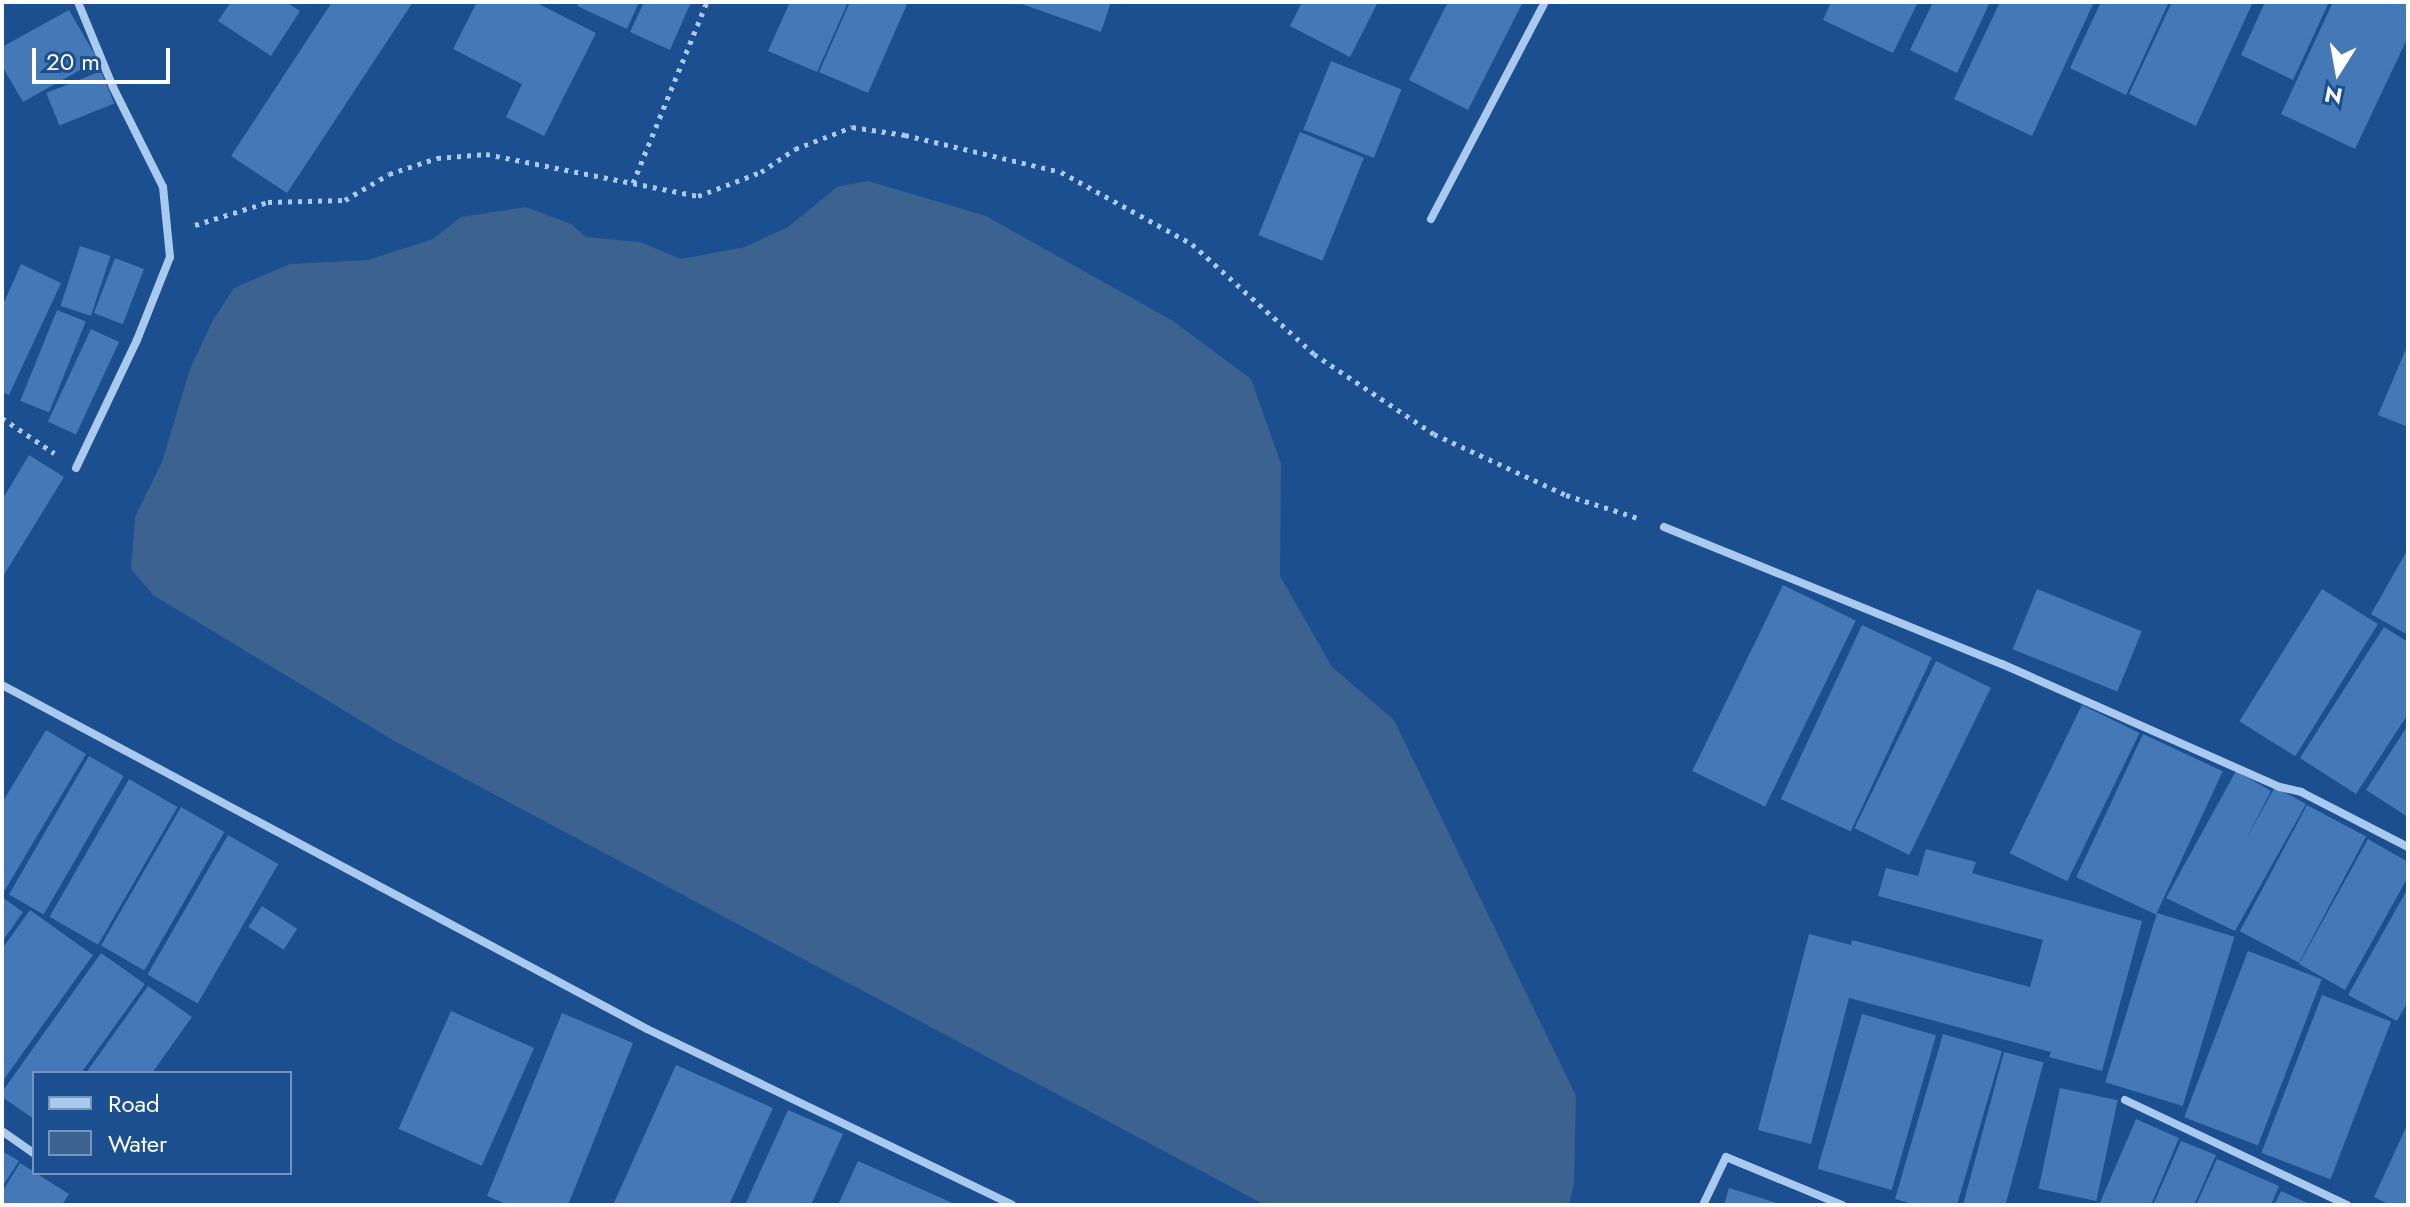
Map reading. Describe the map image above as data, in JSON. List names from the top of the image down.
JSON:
{
  "legend": ["Road", "Water"],
  "scale_bar": "20 m",
  "north": "bottom"
}
